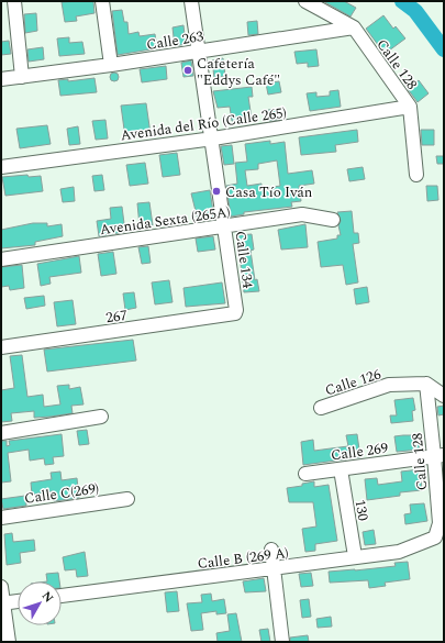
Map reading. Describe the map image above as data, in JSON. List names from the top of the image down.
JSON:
{
  "streets": {
    "street": [
      "Calle 263",
      "Calle 128",
      "Avenida del Río (Calle 265)",
      "Avenida Sexta (265A)",
      "Calle 134",
      "267",
      "Calle 126",
      "Calle 269",
      "Calle C(269)",
      "130",
      "Calle B (269 A)"
    ]
  },
  "crossings": [
    ["Calle 263", "Calle 128"],
    ["Calle 263", "Calle 134"],
    ["Calle 128", "Avenida del Río (Calle 265)"],
    ["Calle 128", "Calle 126"],
    ["Calle 128", "Calle 269"],
    ["Calle 128", "Calle B (269 A)"],
    ["Avenida del Río (Calle 265)", "Calle 134"],
    ["Avenida Sexta (265A)", "Calle 134"],
    ["Calle 134", "267"],
    ["Calle 269", "130"],
    ["130", "Calle B (269 A)"]
  ],
  "places": ["Cafetería \"Eddys Café\"", "Casa Tío Iván"],
  "north": "top right"
}
